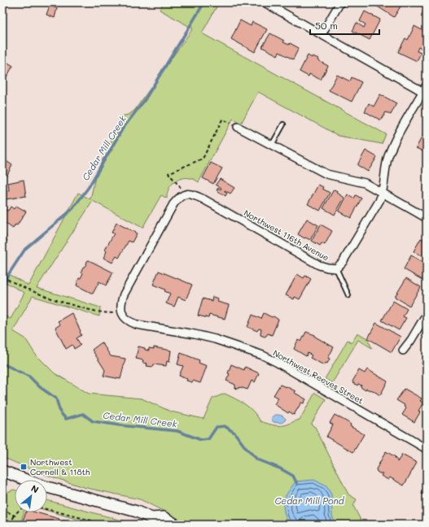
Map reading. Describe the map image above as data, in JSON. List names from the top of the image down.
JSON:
{
  "streets": {
    "street": ["Northwest 116th Avenue", "Northwest Reeves Street"]
  },
  "water": ["Cedar Mill Creek", "Cedar Mill Pond"],
  "places": {
    "transit": ["Northwest Cornell & 118th"]
  },
  "scale_bar": "50 m",
  "north": "top right"
}
